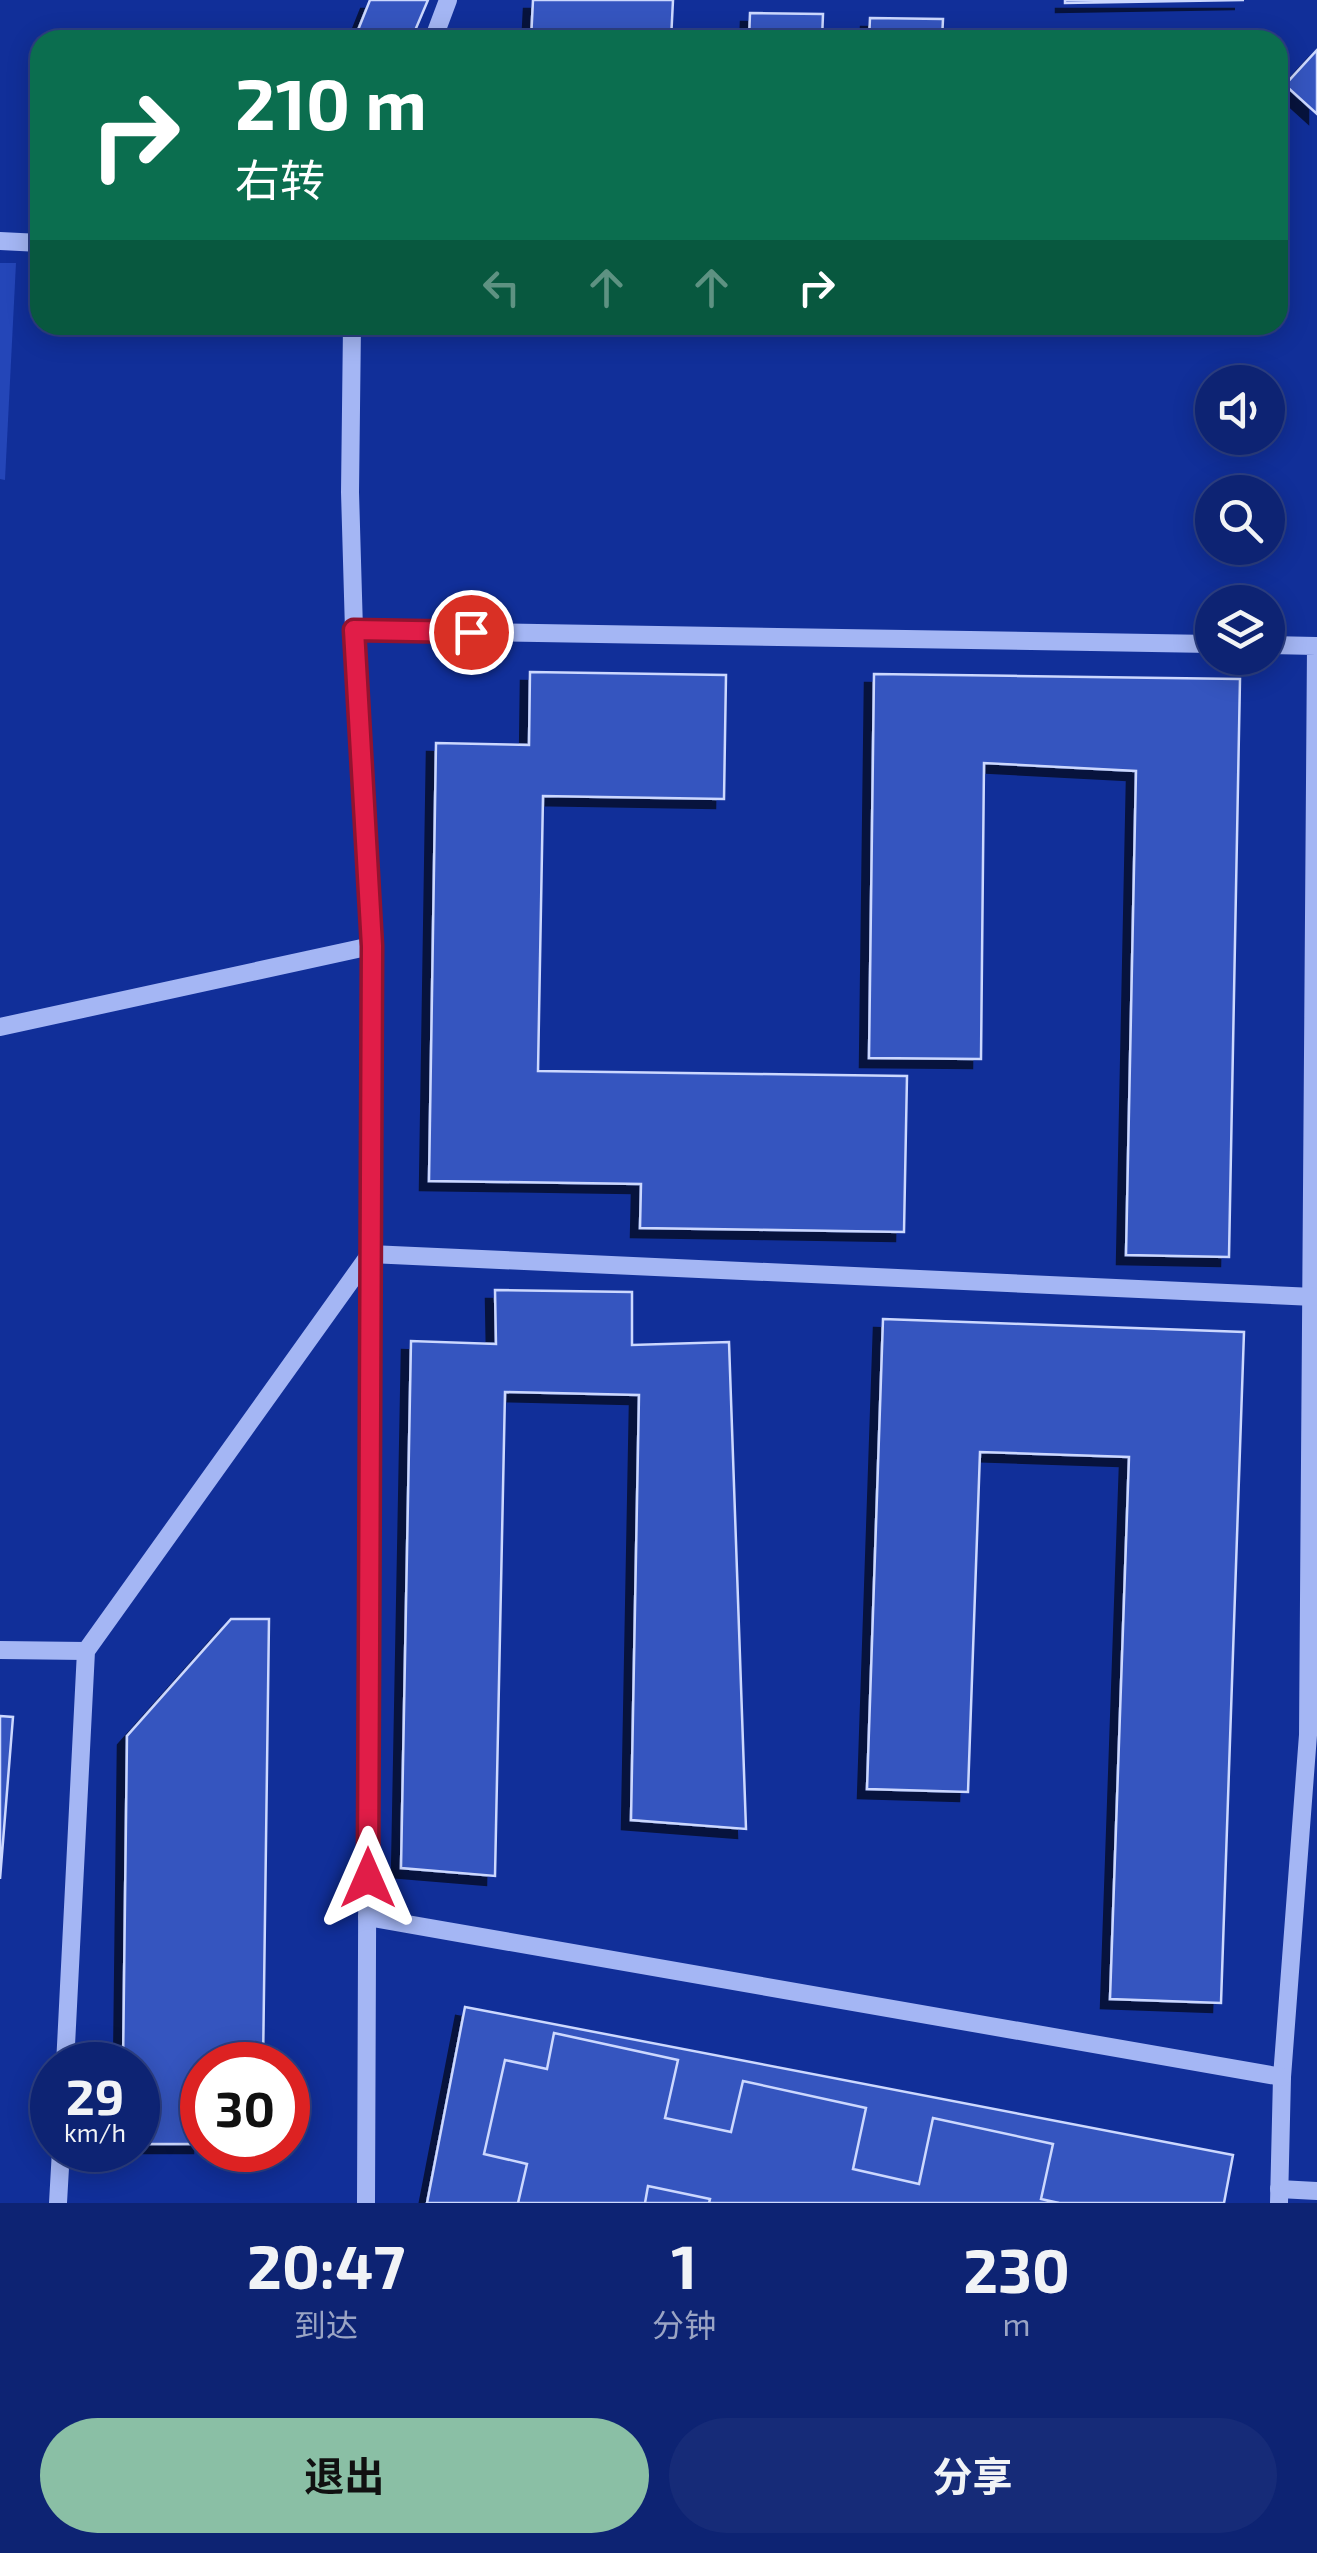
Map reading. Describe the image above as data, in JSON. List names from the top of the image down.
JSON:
{
  "page": {
    "turn": ["210 m", "右转"],
    "speed": "29 km/h",
    "limit": "30",
    "eta": [
      "20:47",
      "到达",
      "1",
      "分钟",
      "230",
      "m"
    ],
    "buttons": ["退出", "分享"]
  }
}
